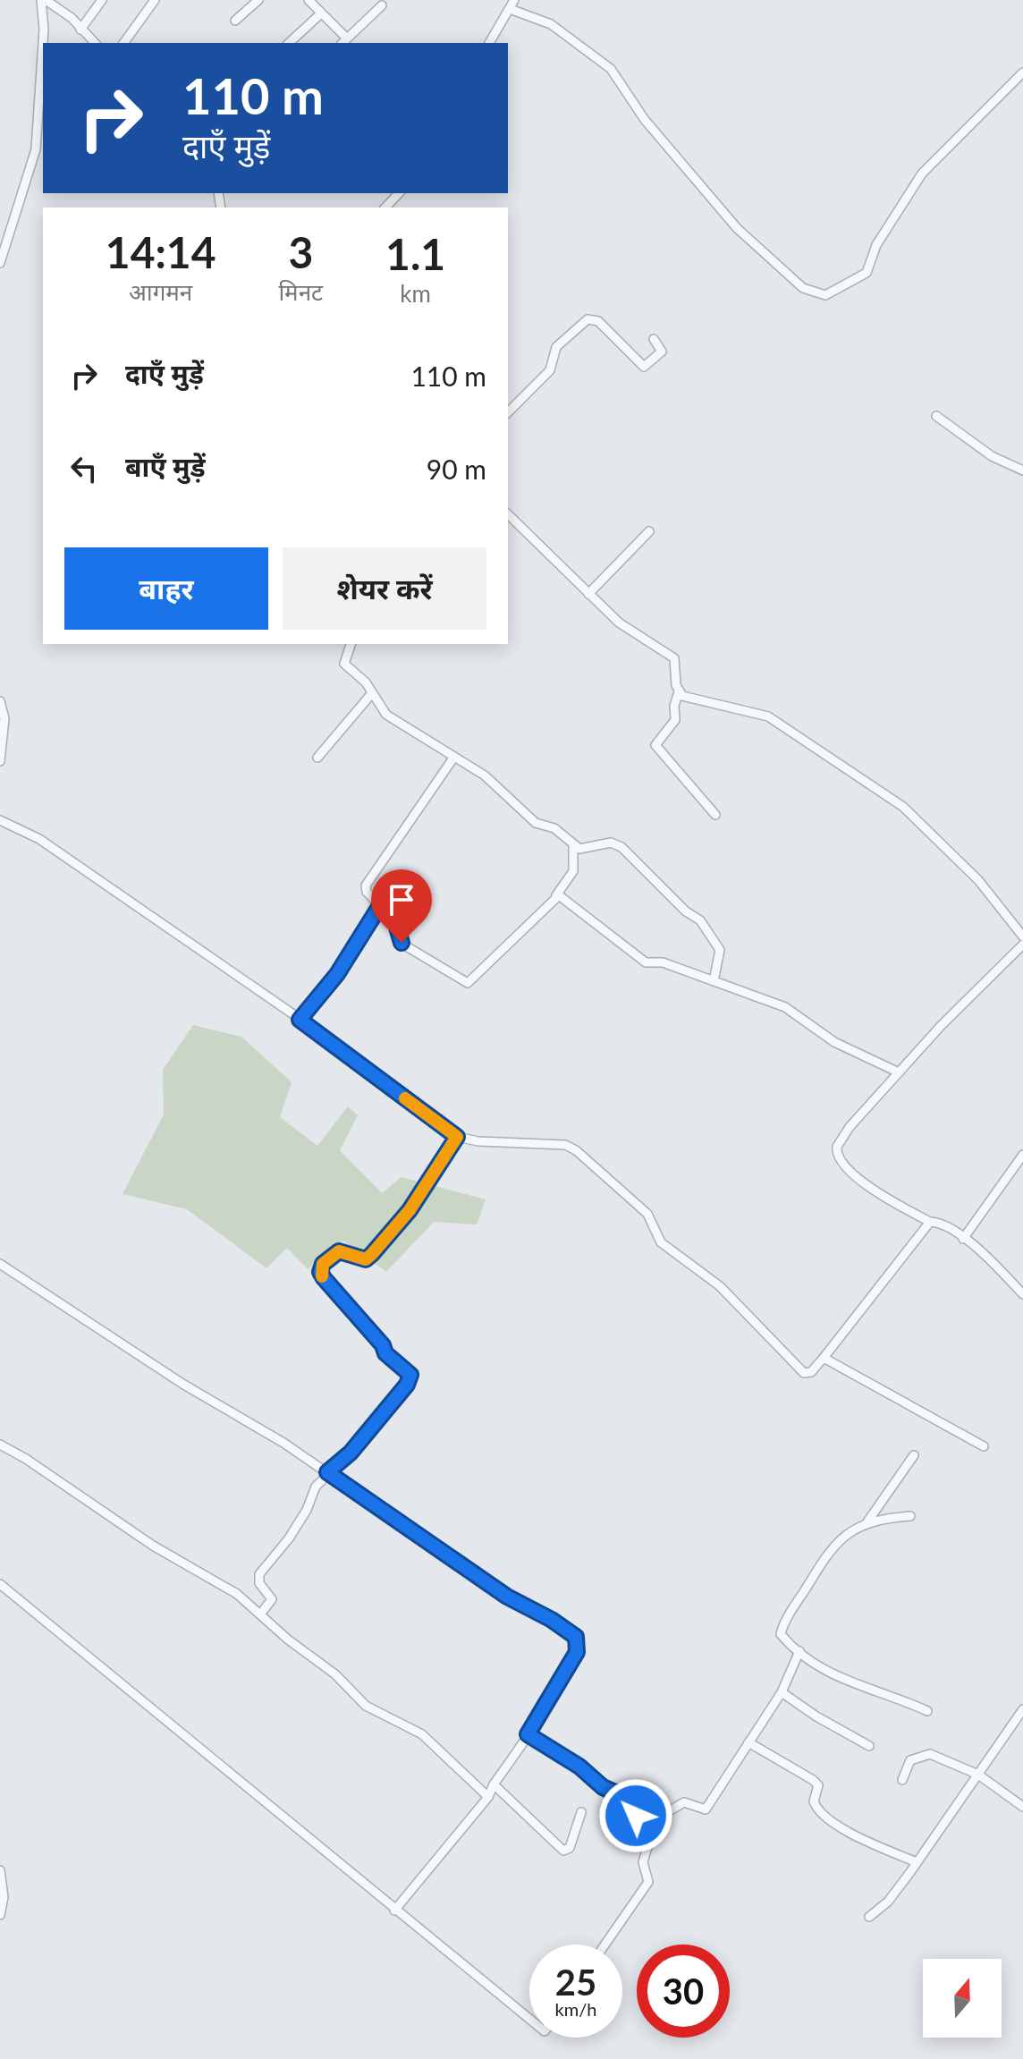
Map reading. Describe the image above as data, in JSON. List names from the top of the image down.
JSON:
{
  "north": "top",
  "page": {
    "turn": ["110 m", "दाएँ मुड़ें"],
    "eta": [
      "14:14",
      "आगमन",
      "3",
      "मिनट",
      "1.1",
      "km"
    ],
    "list": [
      {
        "name": "दाएँ मुड़ें",
        "value": "110 m"
      },
      {
        "name": "बाएँ मुड़ें",
        "value": "90 m"
      }
    ],
    "buttons": ["बाहर", "शेयर करें"],
    "speed": "25 km/h",
    "limit": "30"
  }
}
